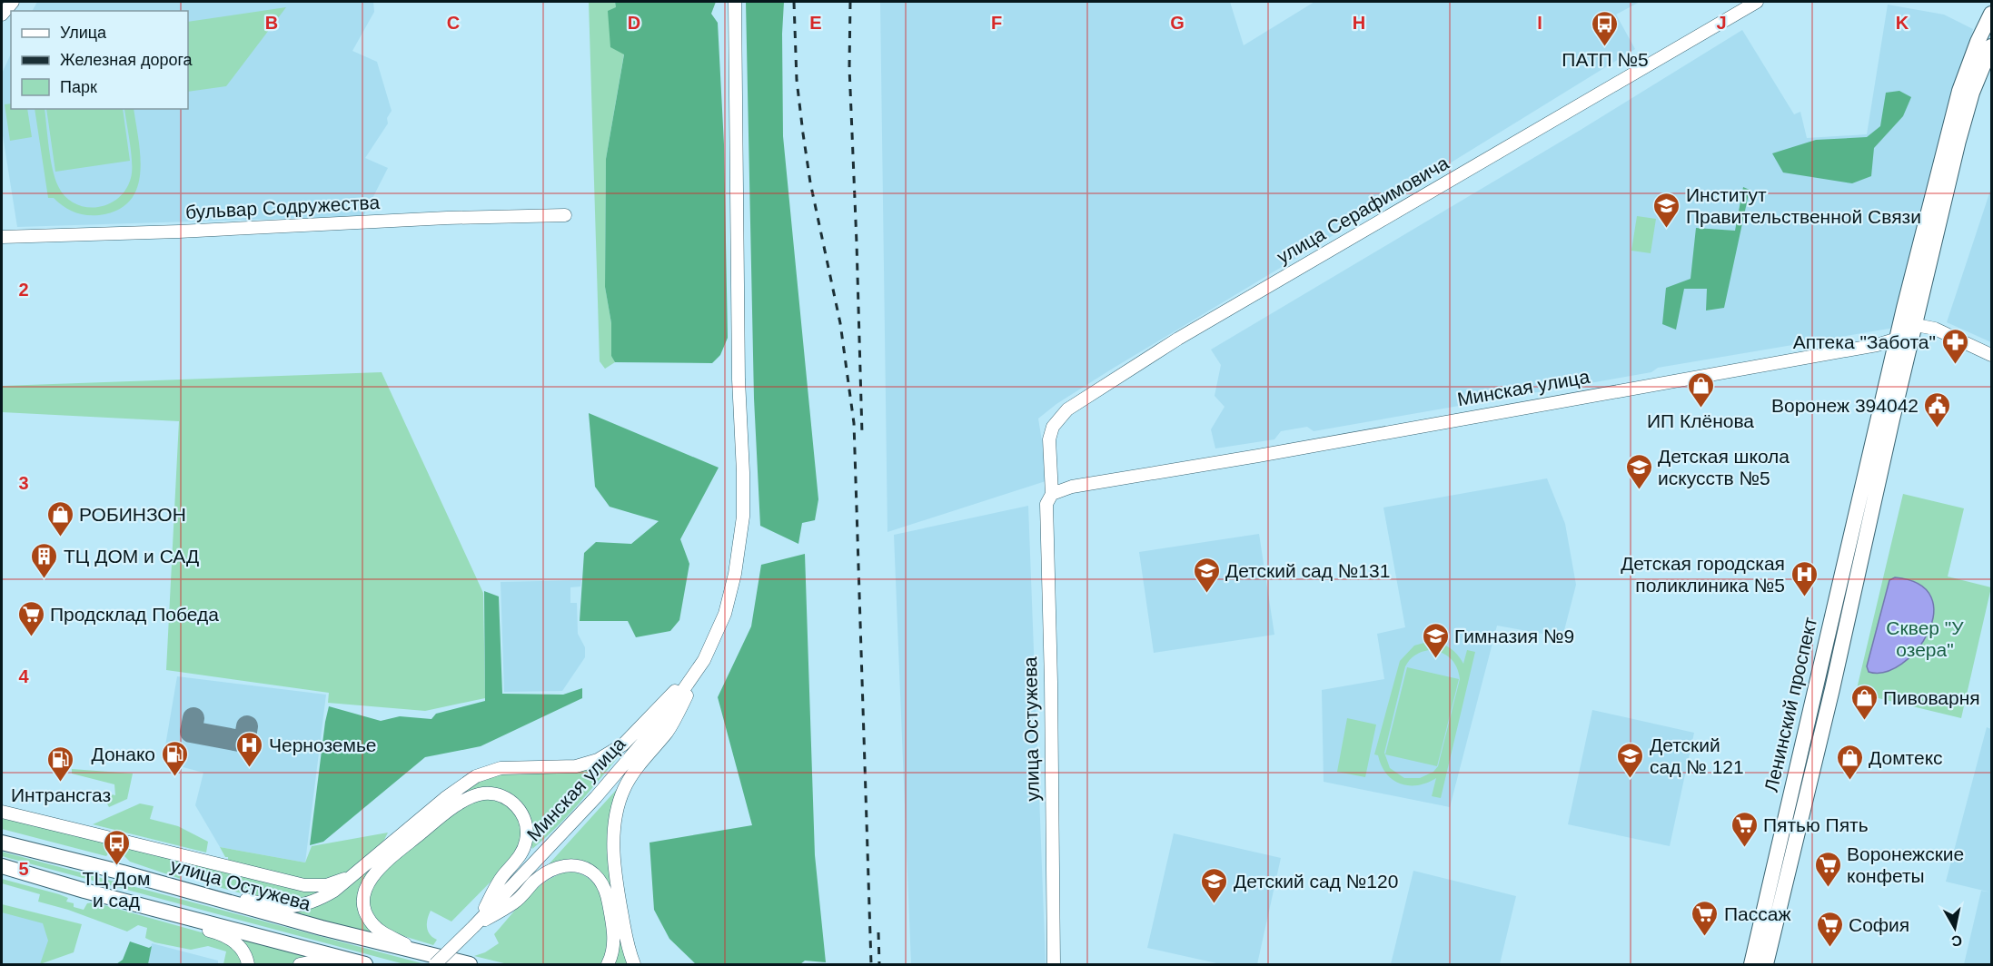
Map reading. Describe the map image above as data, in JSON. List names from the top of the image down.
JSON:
{
  "streets": {
    "main road": ["Ленинский проспект", "улица Остужева"],
    "street": ["бульвар Содружества", "улица Серафимовича", "Минская улица"]
  },
  "crossings": [
    ["улица Серафимовича", "Минская улица"],
    ["улица Серафимовича", "улица Остужева"],
    ["Минская улица", "Ленинский проспект"],
    ["Минская улица", "улица Остужева"]
  ],
  "parks": ["Сквер \"У озера\""],
  "places": {
    "bus stop": ["ПАТП №5", "ТЦ Дом и сад"],
    "school or university": [
      "Институт Правительственной Связи",
      "Детская школа искусств №5",
      "Детский сад №131",
      "Гимназия №9",
      "Детский сад № 121",
      "Детский сад №120"
    ],
    "pharmacy": ["Аптека \"Забота\""],
    "shop": [
      "ИП Клёнова",
      "РОБИНЗОН",
      "Пивоварня",
      "Домтекс"
    ],
    "public building": ["Воронеж 394042"],
    "building": ["ТЦ ДОМ и САД"],
    "hospital": ["Детская городская поликлиника №5", "Черноземье"],
    "supermarket": [
      "Продсклад Победа",
      "Пятью Пять",
      "Воронежские конфеты",
      "Пассаж",
      "София"
    ],
    "fuel station": ["Донако", "Интрансгаз"]
  },
  "legend": ["Улица", "Железная дорога", "Парк"],
  "north": "bottom",
  "grid": {
    "columns": [
      "B",
      "C",
      "D",
      "E",
      "F",
      "G",
      "H",
      "I",
      "J",
      "K"
    ],
    "rows": [
      "2",
      "3",
      "4",
      "5"
    ]
  }
}
